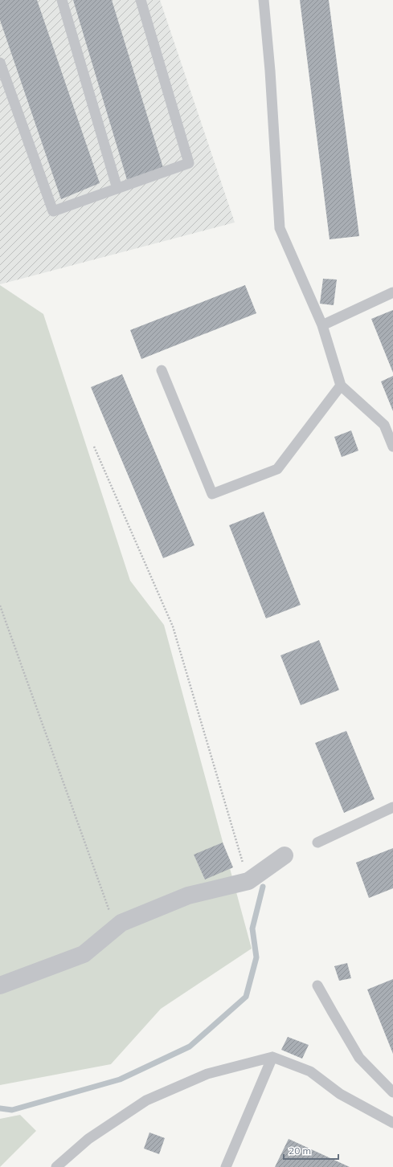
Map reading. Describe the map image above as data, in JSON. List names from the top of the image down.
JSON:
{
  "scale_bar": "20 m"
}
